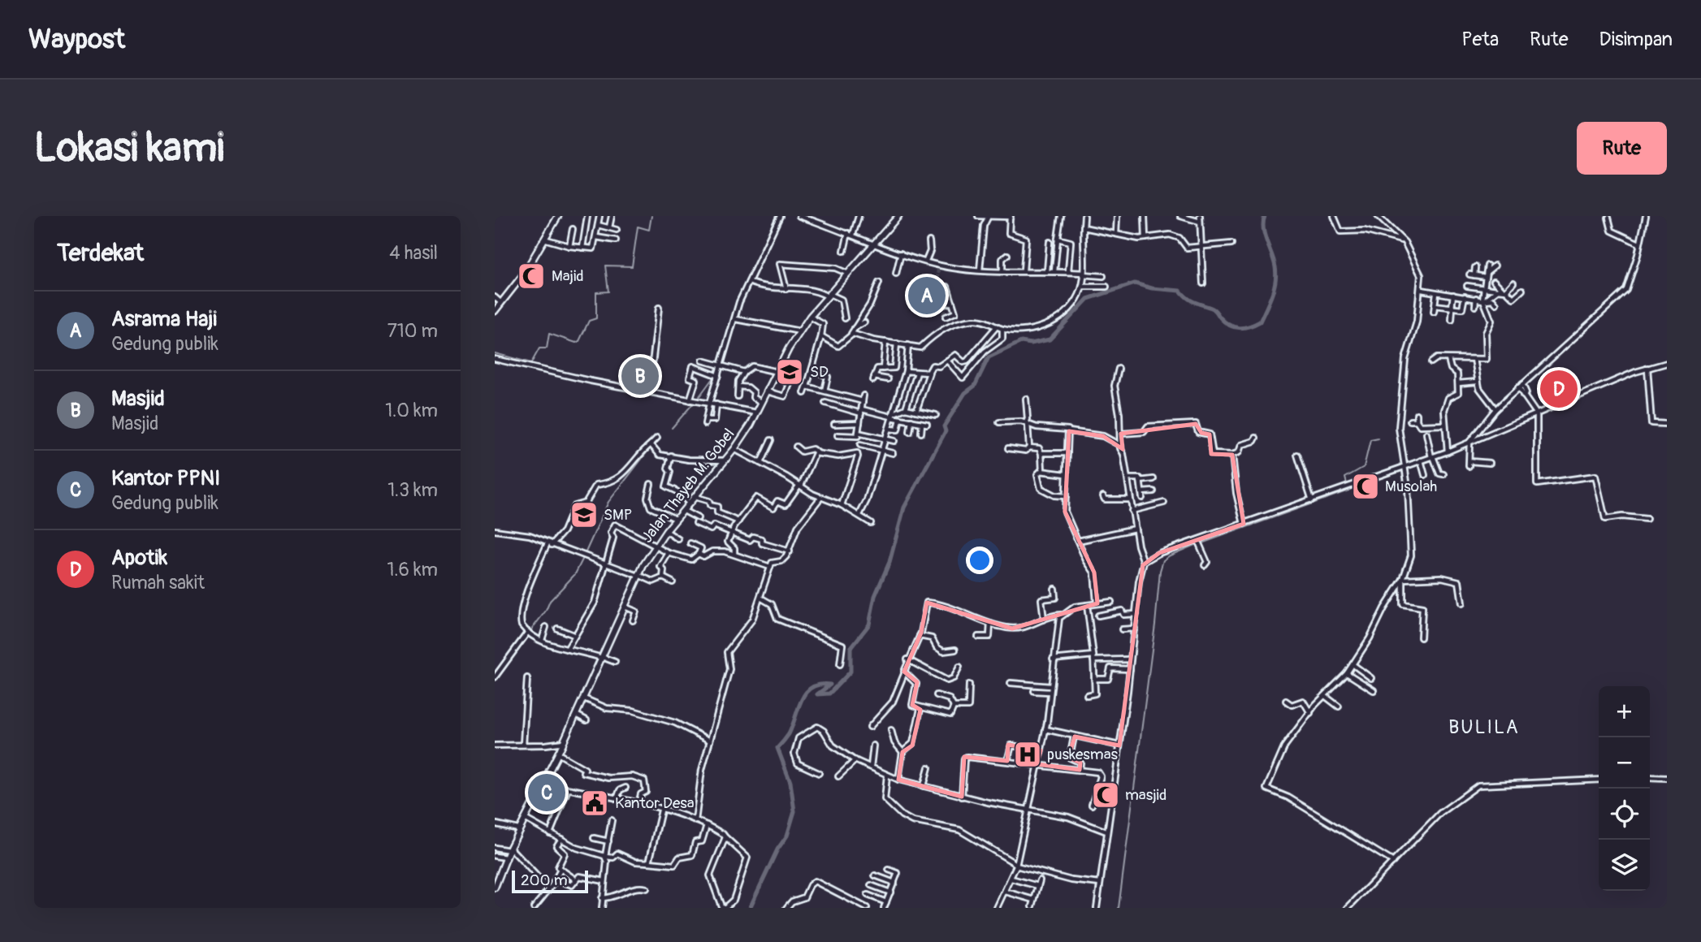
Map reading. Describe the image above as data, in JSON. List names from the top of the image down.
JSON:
{
  "streets": {
    "main road": ["Jalan Thayeb M. Gobel"]
  },
  "districts": ["BULILA"],
  "places": {
    "mosque": ["Majid", "Musolah", "masjid"],
    "school or university": ["SD", "SMP"],
    "hospital": ["puskesmas"],
    "public building": ["Kantor Desa"]
  },
  "scale_bar": "200 m",
  "page": {
    "header": "Waypost",
    "nav": ["Peta", "Rute", "Disimpan"],
    "buttons": "Rute",
    "title": "Lokasi kami",
    "heading": ["Terdekat", "4 hasil"],
    "pins": [
      "A",
      "B",
      "D",
      "C"
    ],
    "list": [
      {
        "mark": "A",
        "name": "Asrama Haji",
        "note": "Gedung publik",
        "value": "710 m"
      },
      {
        "mark": "B",
        "name": "Masjid",
        "note": "Masjid",
        "value": "1.0 km"
      },
      {
        "mark": "C",
        "name": "Kantor PPNI",
        "note": "Gedung publik",
        "value": "1.3 km"
      },
      {
        "mark": "D",
        "name": "Apotik",
        "note": "Rumah sakit",
        "value": "1.6 km"
      }
    ],
    "map_buttons": ["+", "−"],
    "scale": "200 m"
  }
}
